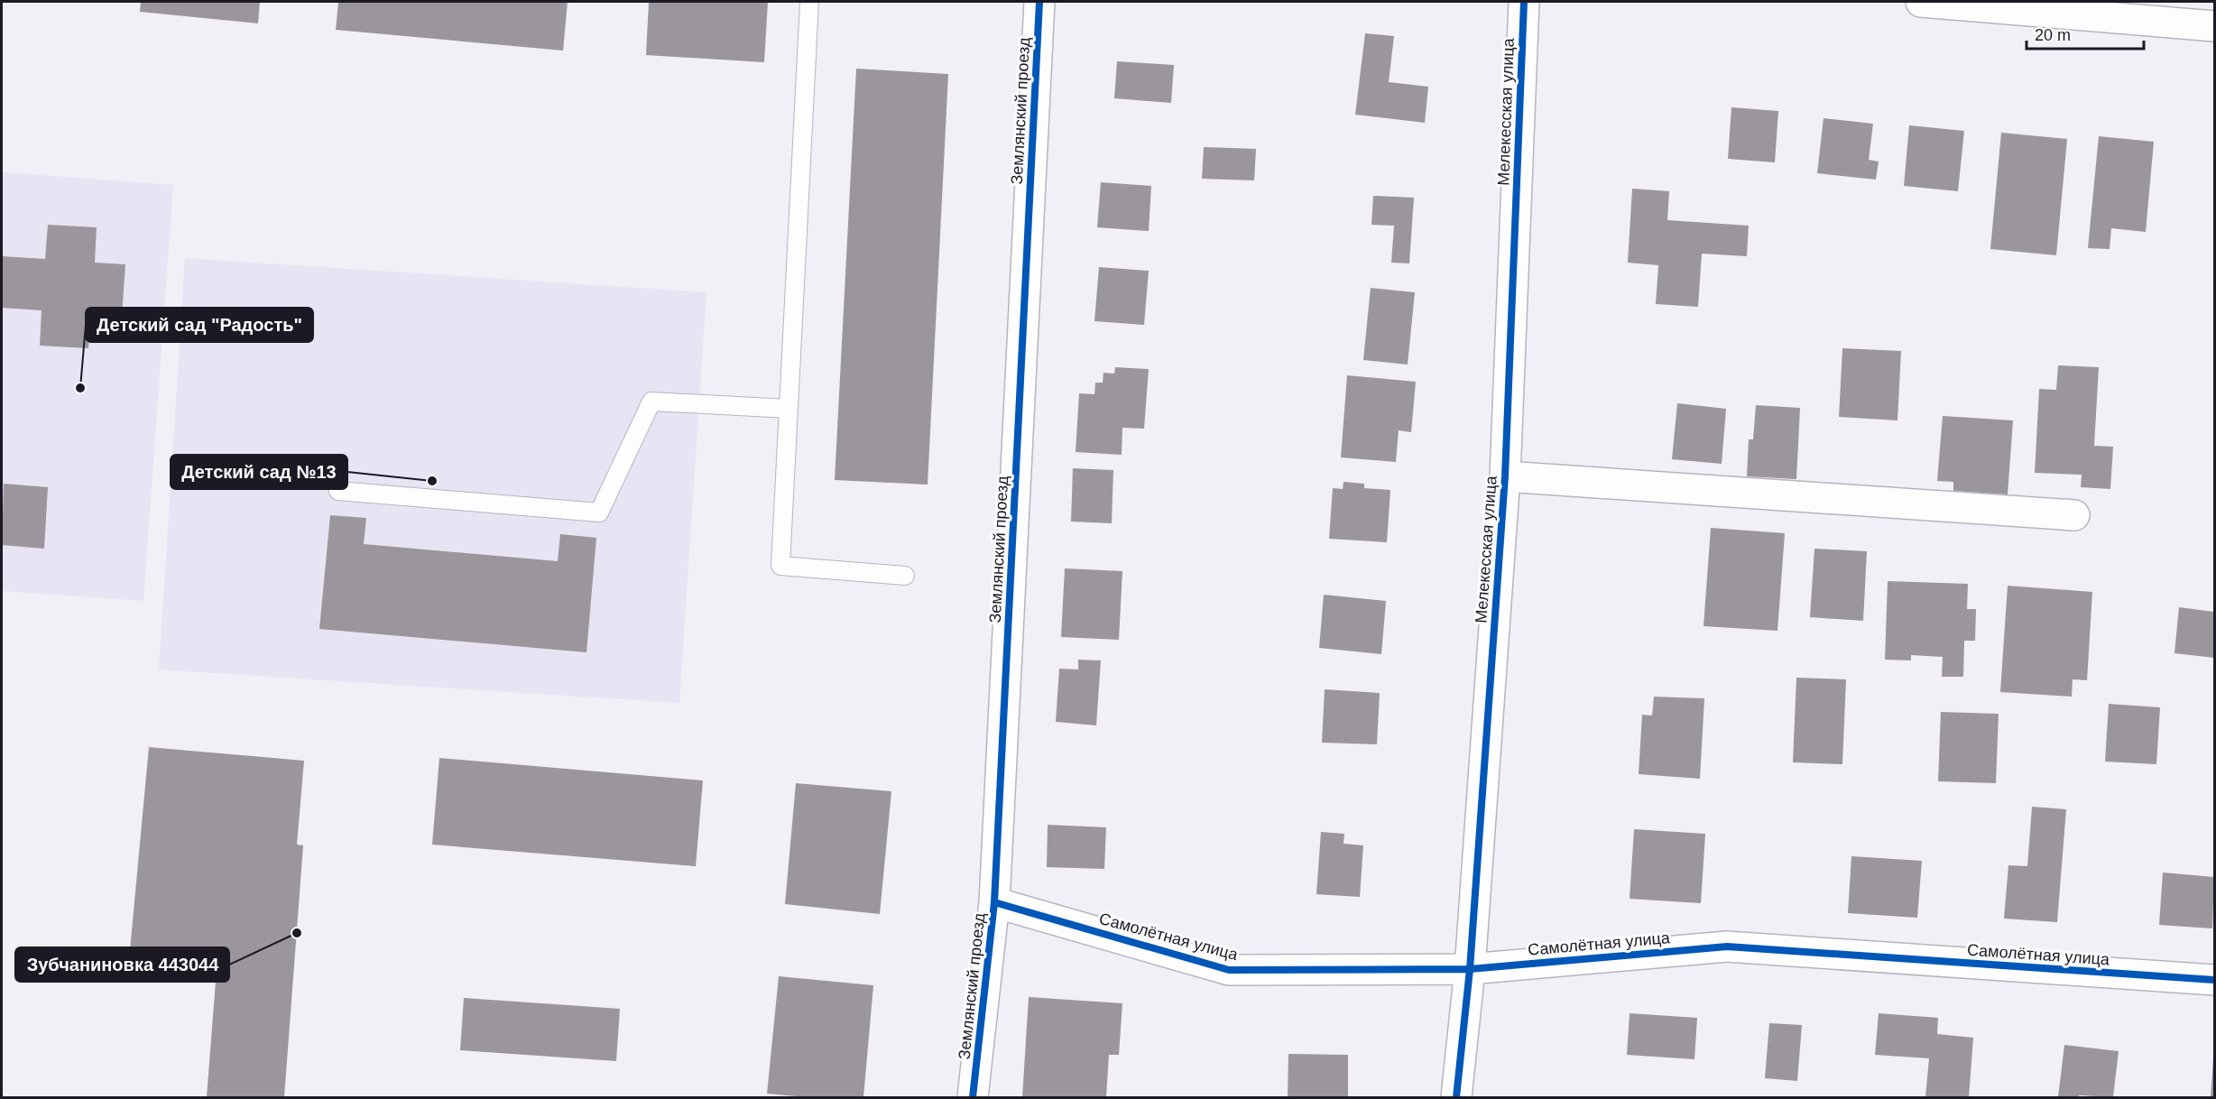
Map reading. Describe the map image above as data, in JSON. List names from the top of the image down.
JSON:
{
  "streets": {
    "street": ["Землянский проезд", "Мелекесская улица", "Самолётная улица"]
  },
  "crossings": [
    ["Землянский проезд", "Самолётная улица"],
    ["Мелекесская улица", "Самолётная улица"]
  ],
  "places": ["Детский сад \"Радость\"", "Детский сад №13", "Зубчаниновка 443044"],
  "scale_bar": "20 m"
}
